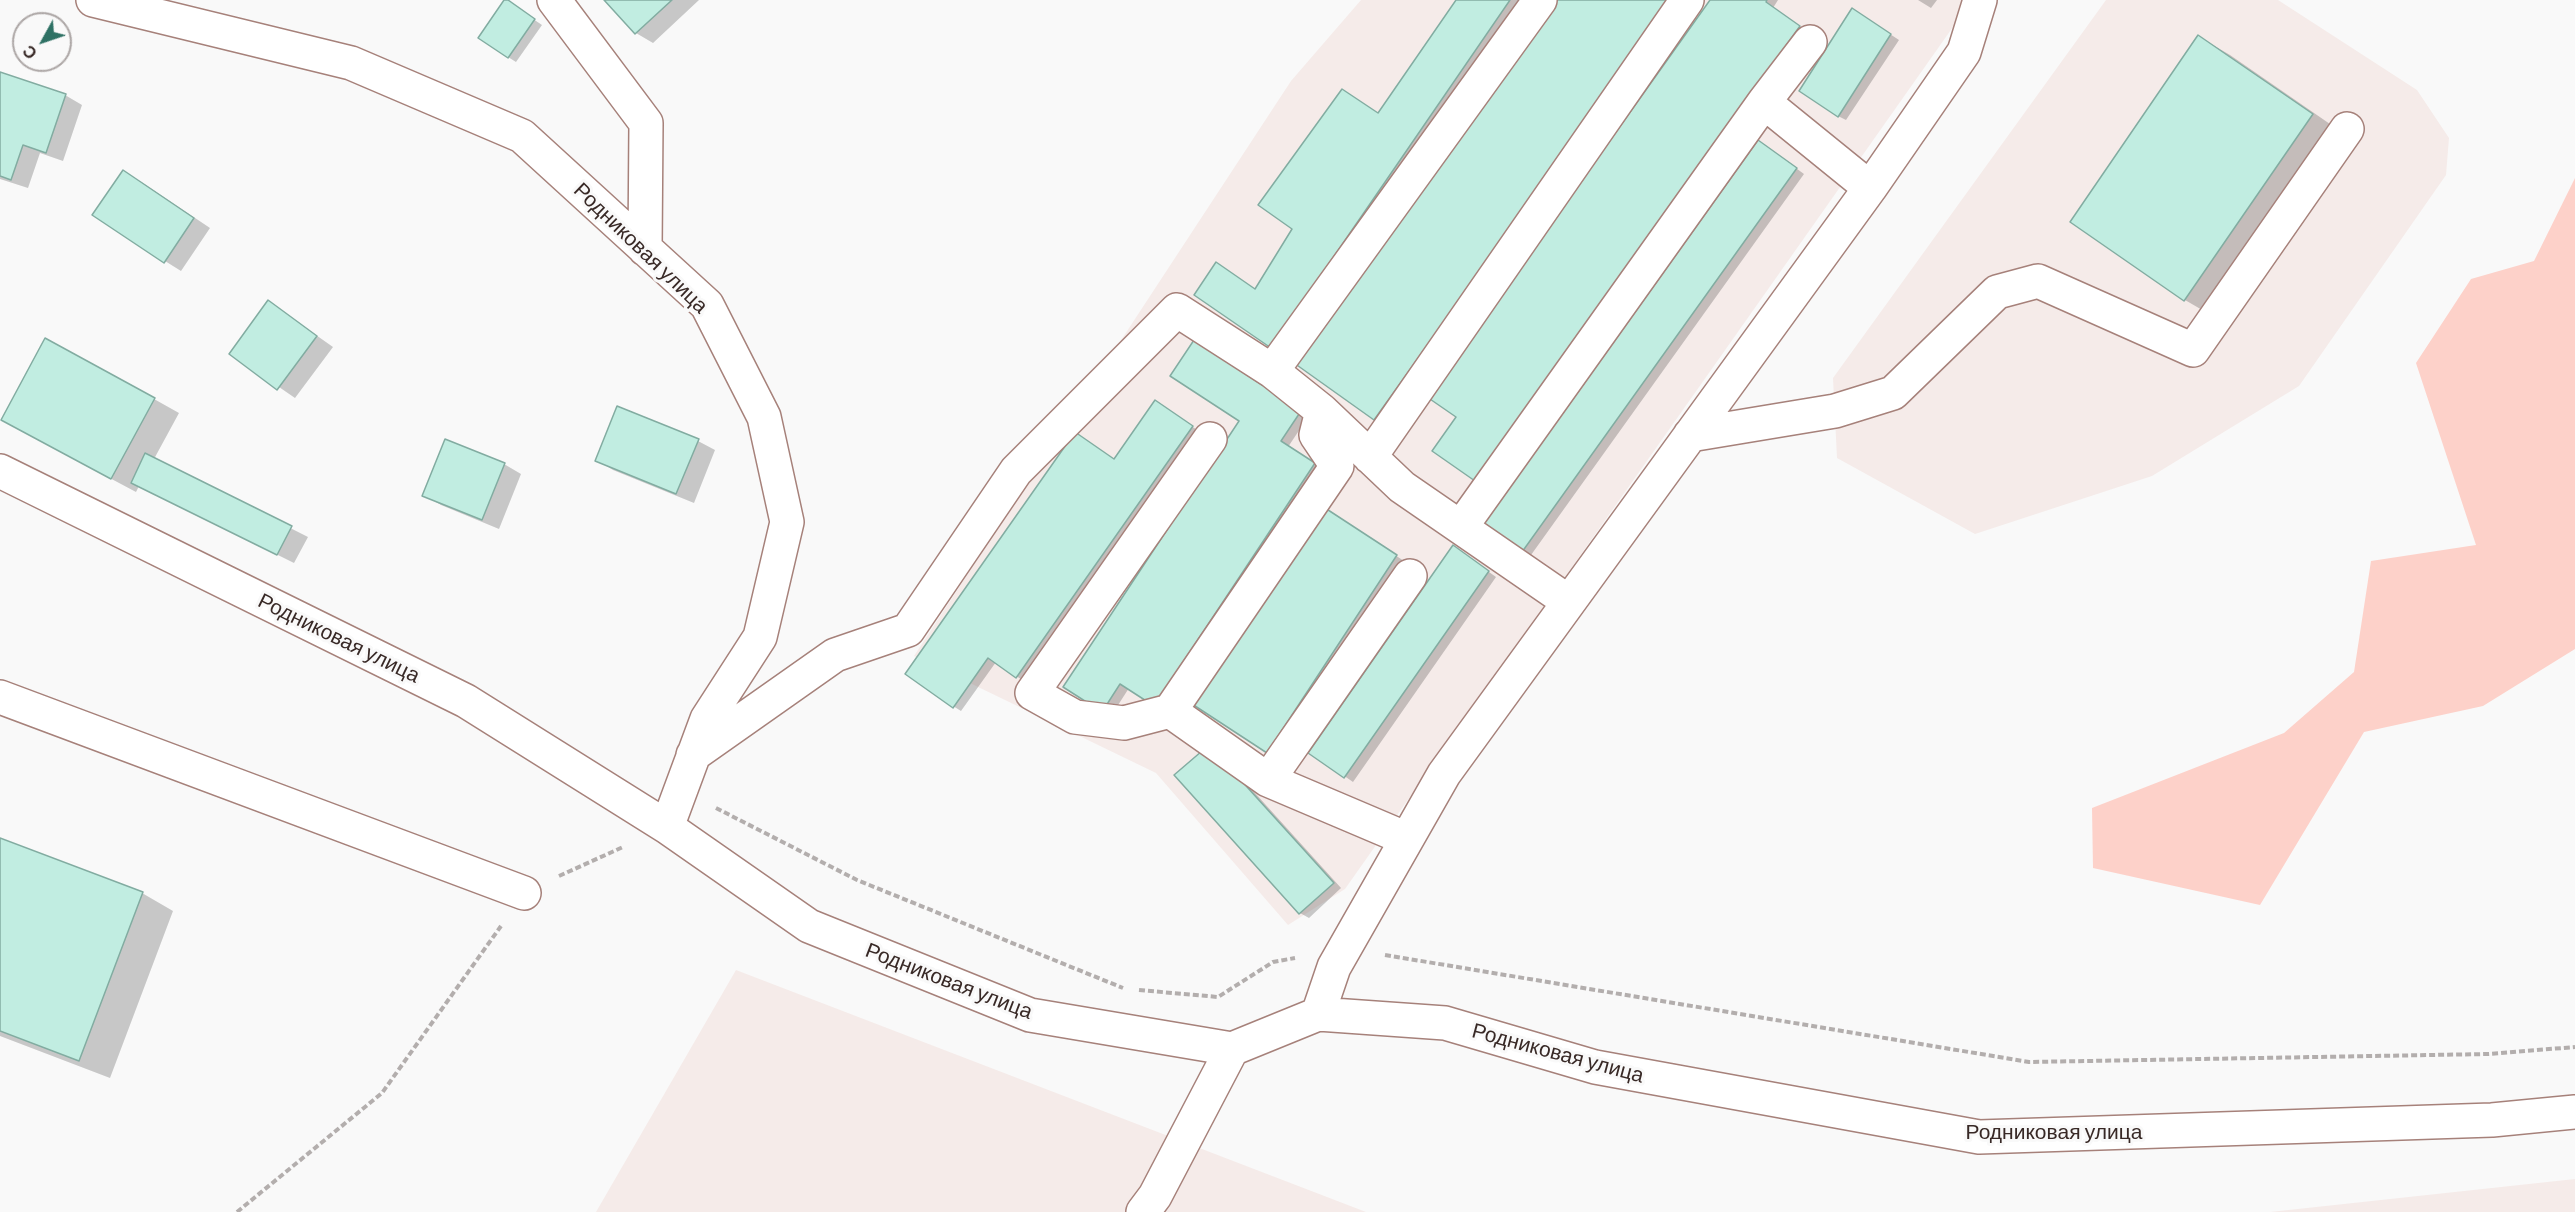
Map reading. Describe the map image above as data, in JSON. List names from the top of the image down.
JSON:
{
  "streets": {
    "street": ["Родниковая улица"]
  },
  "north": "bottom left"
}
